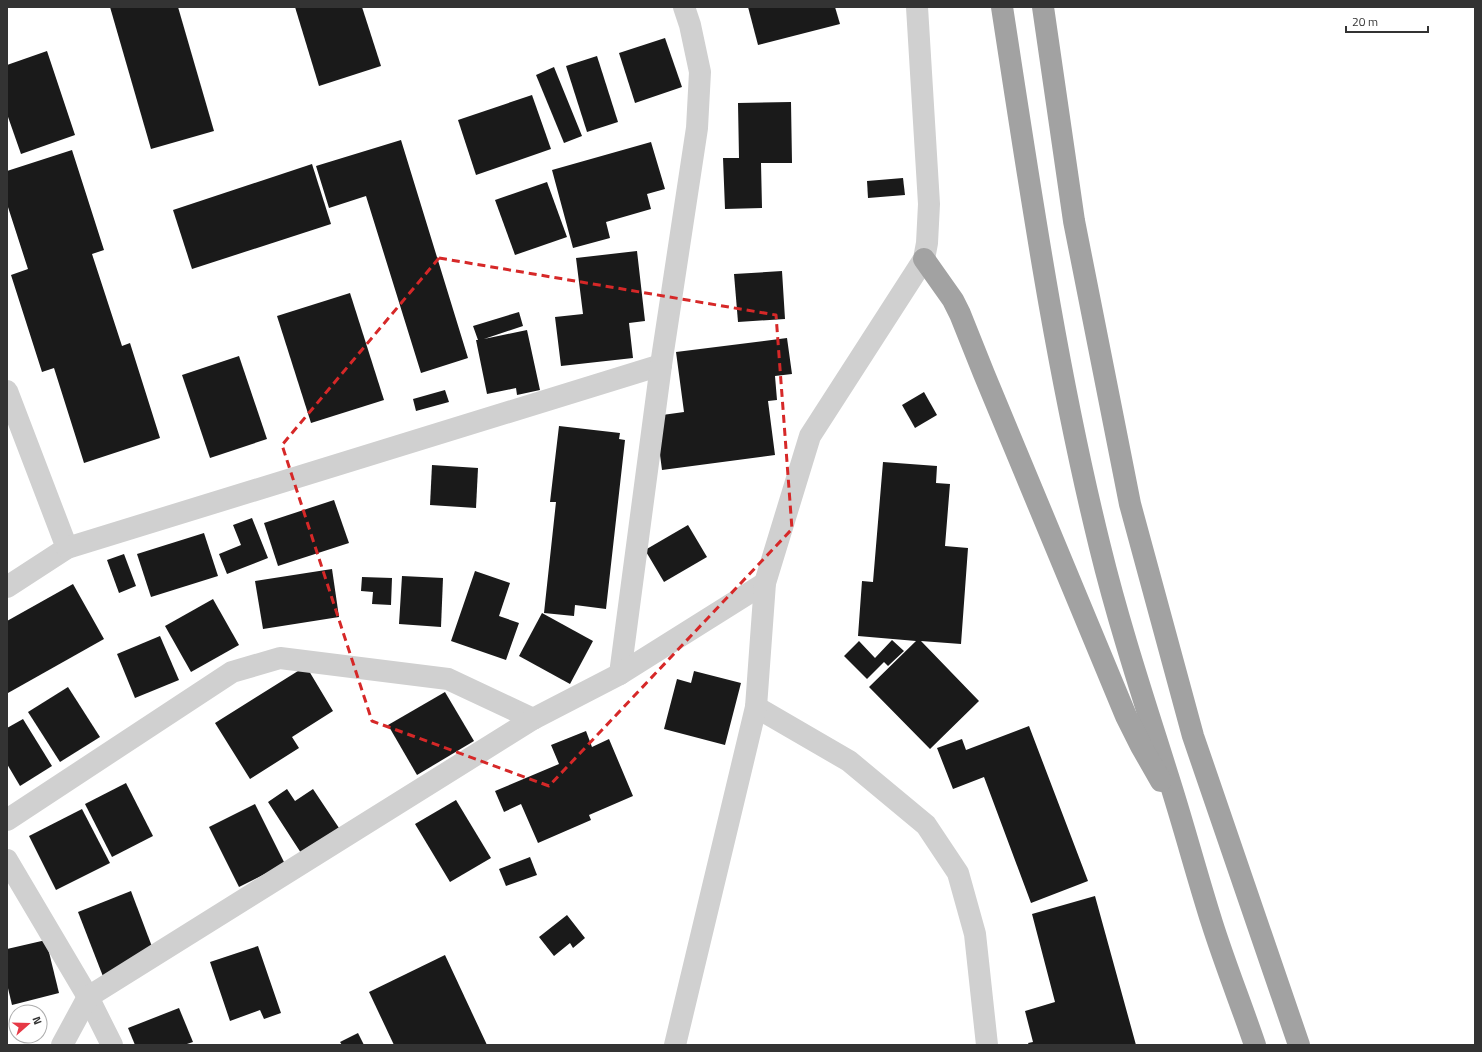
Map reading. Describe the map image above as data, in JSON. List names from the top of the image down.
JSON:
{
  "scale_bar": "20 m",
  "north": "right"
}
